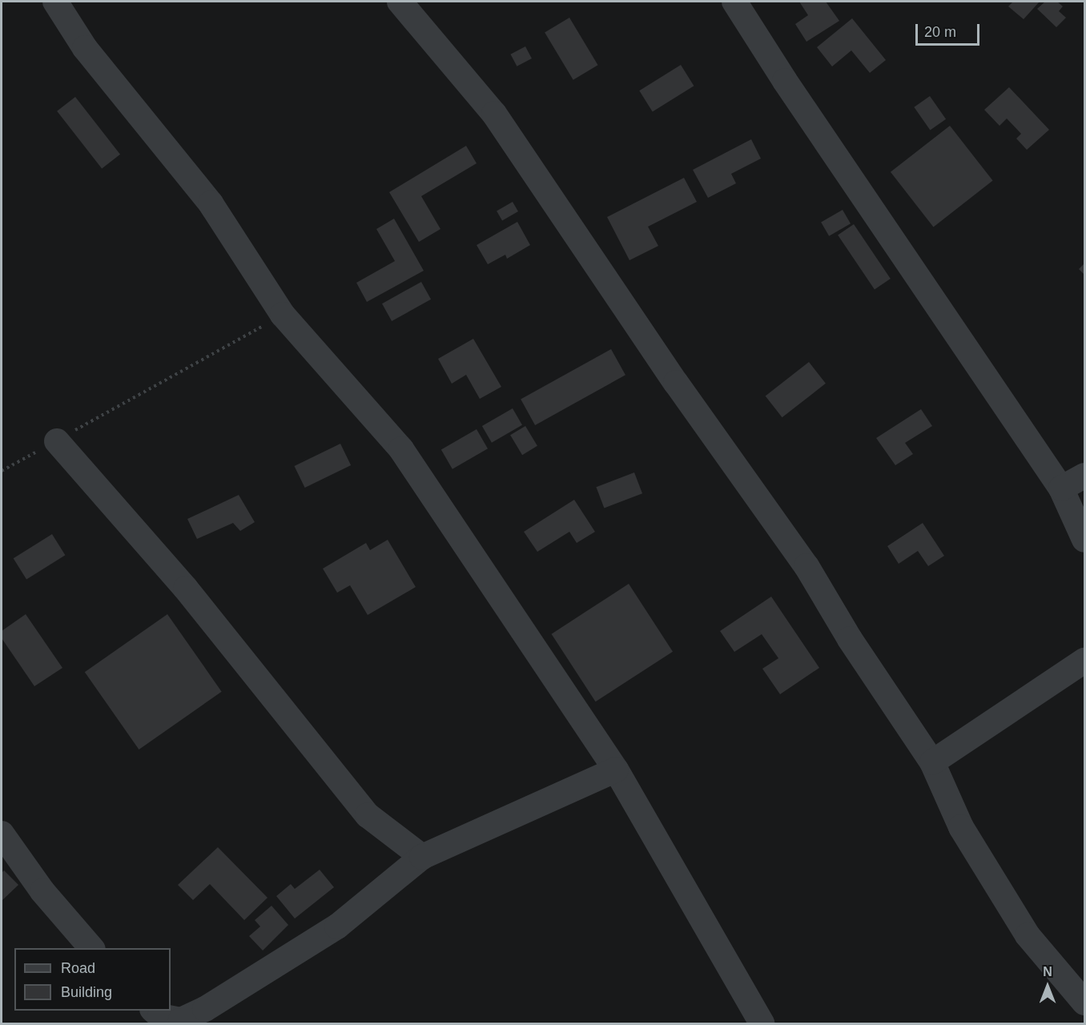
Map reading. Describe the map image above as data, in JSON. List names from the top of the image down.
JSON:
{
  "legend": ["Road", "Building"],
  "scale_bar": "20 m",
  "north": "top"
}
